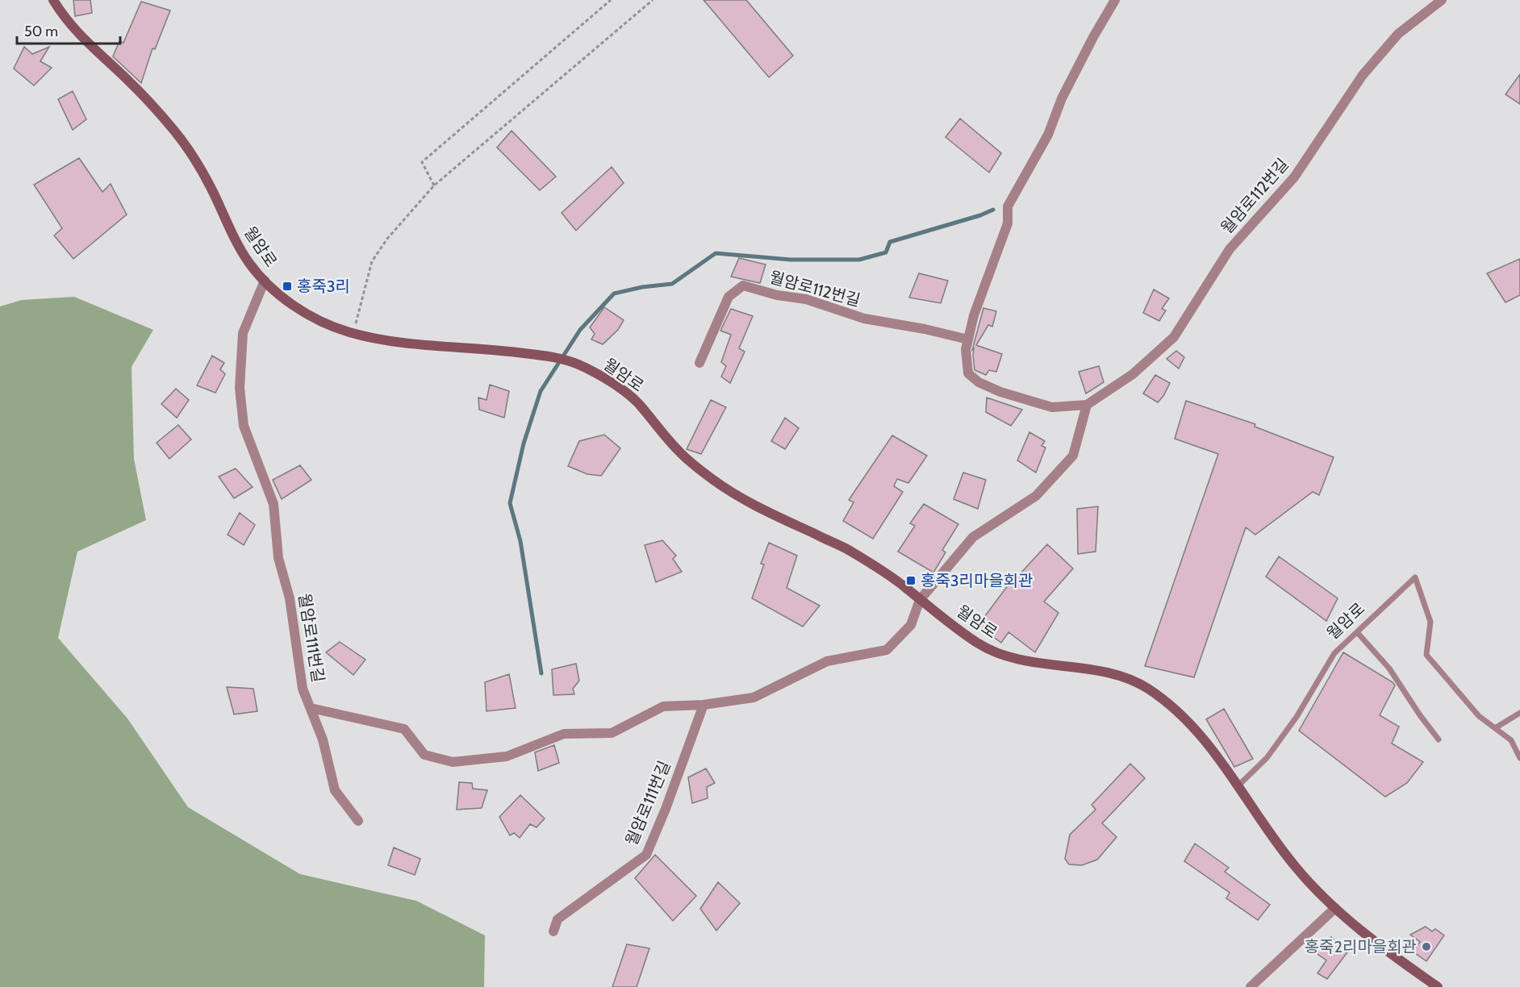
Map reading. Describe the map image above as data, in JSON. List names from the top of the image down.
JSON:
{
  "streets": {
    "street": ["월암로112번길", "월암로", "월암로111번길"]
  },
  "crossings": [
    ["월암로", "월암로111번길"]
  ],
  "places": {
    "transit": ["홍죽3리", "홍죽3리마을회관"],
    "other": ["홍죽2리마을회관"]
  },
  "scale_bar": "50 m"
}
